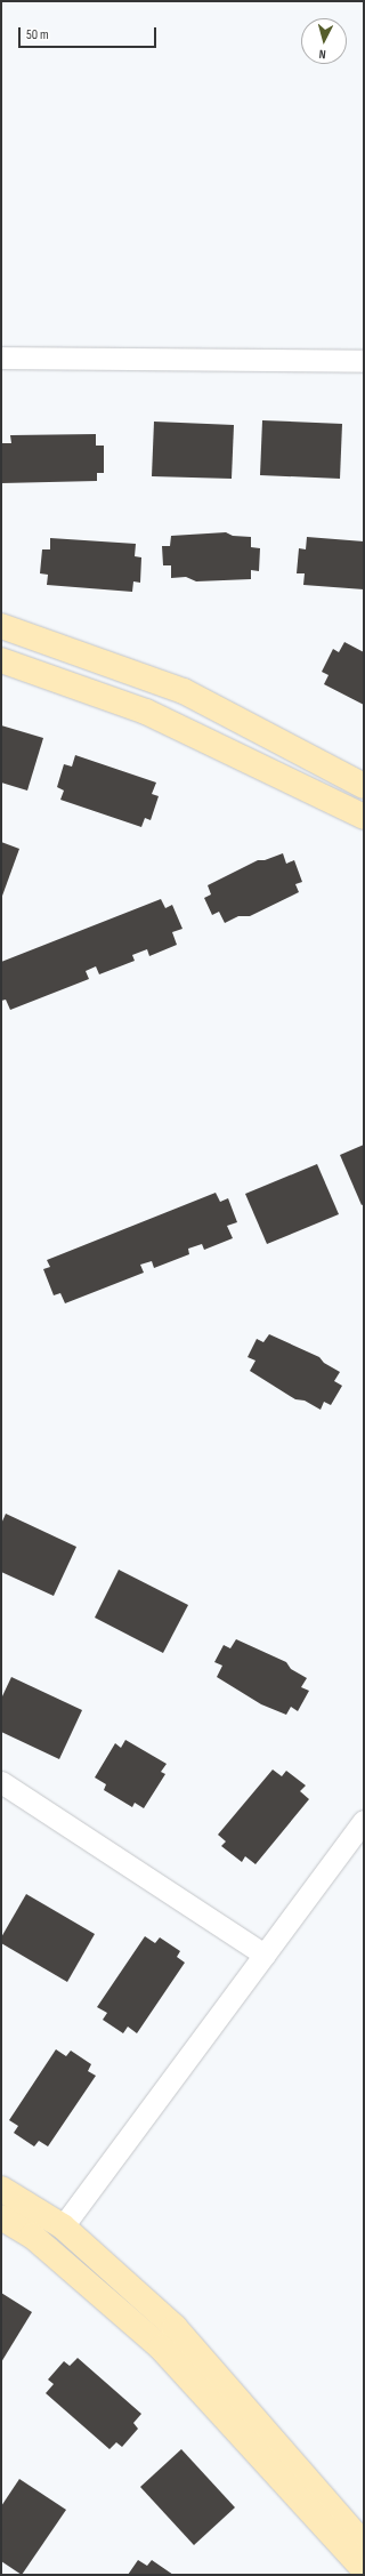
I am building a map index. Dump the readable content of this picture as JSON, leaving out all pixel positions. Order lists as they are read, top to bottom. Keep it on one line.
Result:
{"scale_bar":"50 m","north":"bottom"}
